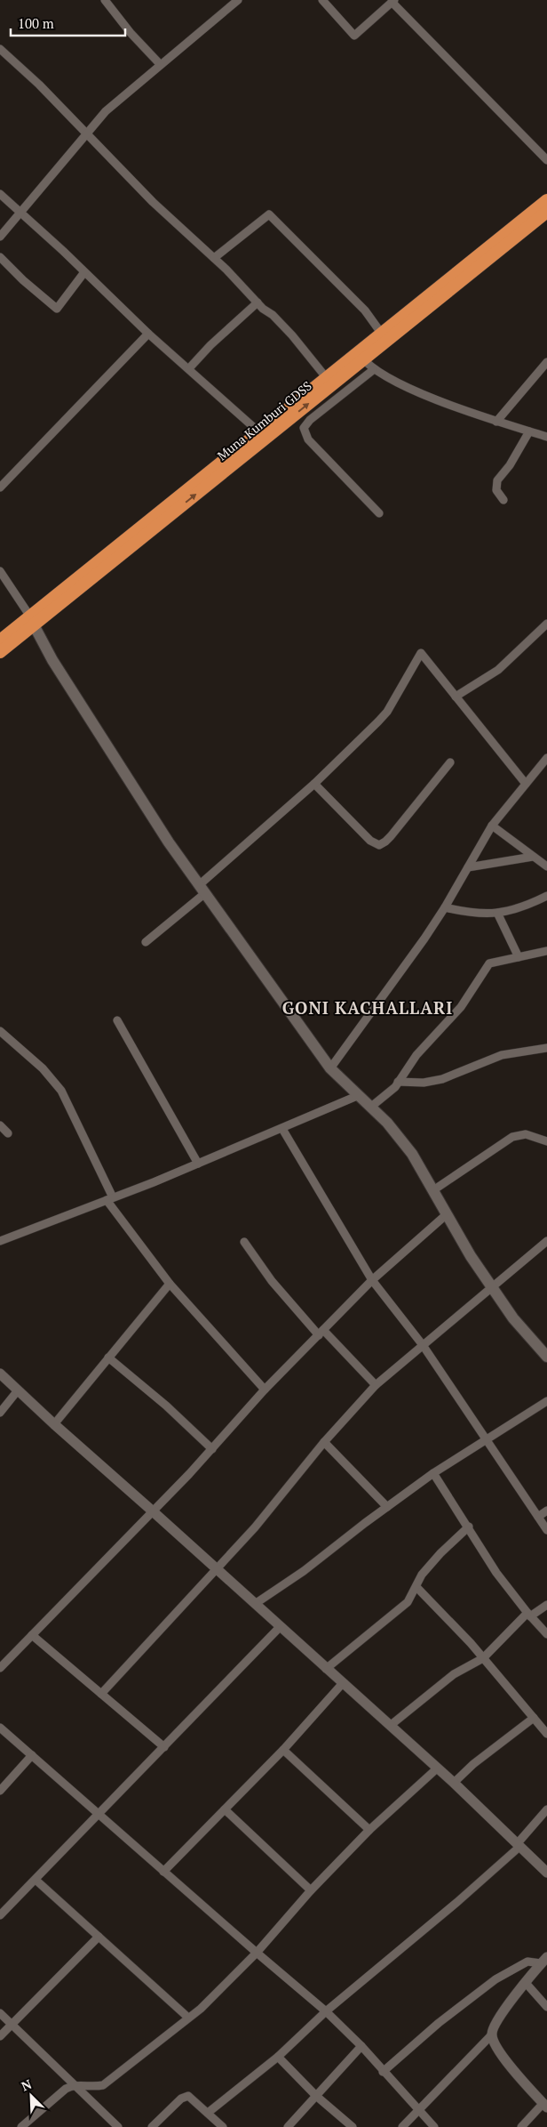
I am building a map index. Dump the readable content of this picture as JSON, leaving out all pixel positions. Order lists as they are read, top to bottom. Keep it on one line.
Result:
{"streets":{"highway":["Muna Kumburi GDSS"]},"districts":["GONI KACHALLARI"],"scale_bar":"100 m","north":"top left"}
